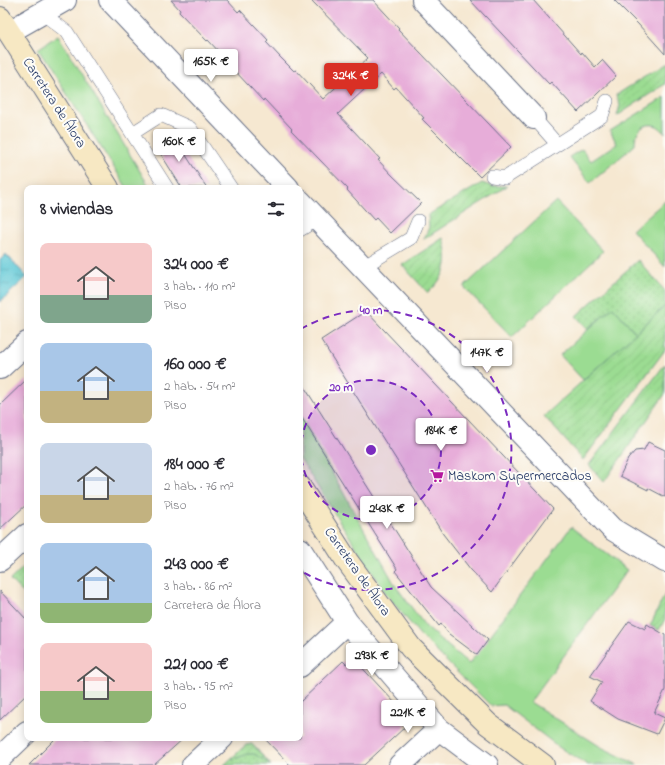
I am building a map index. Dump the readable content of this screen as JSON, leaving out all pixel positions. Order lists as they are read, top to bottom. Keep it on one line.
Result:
{"streets":{"main road":["Carretera de Álora"]},"places":{"supermarket":["Maskom Supermercados"]},"page":{"price":["165K €","324K €","160K €","147K €","184K €","243K €","293K €","221K €"],"heading":"8 viviendas","list":[{"name":"324 000 €","note":"3 hab. · 110 m² · Piso"},{"name":"160 000 €","note":"2 hab. · 54 m² · Piso"},{"name":"184 000 €","note":"2 hab. · 76 m² · Piso"},{"name":"243 000 €","note":"3 hab. · 86 m² · Carretera de Álora"},{"name":"221 000 €","note":"3 hab. · 95 m² · Piso"}]},"rings":["40 m","20 m"]}
